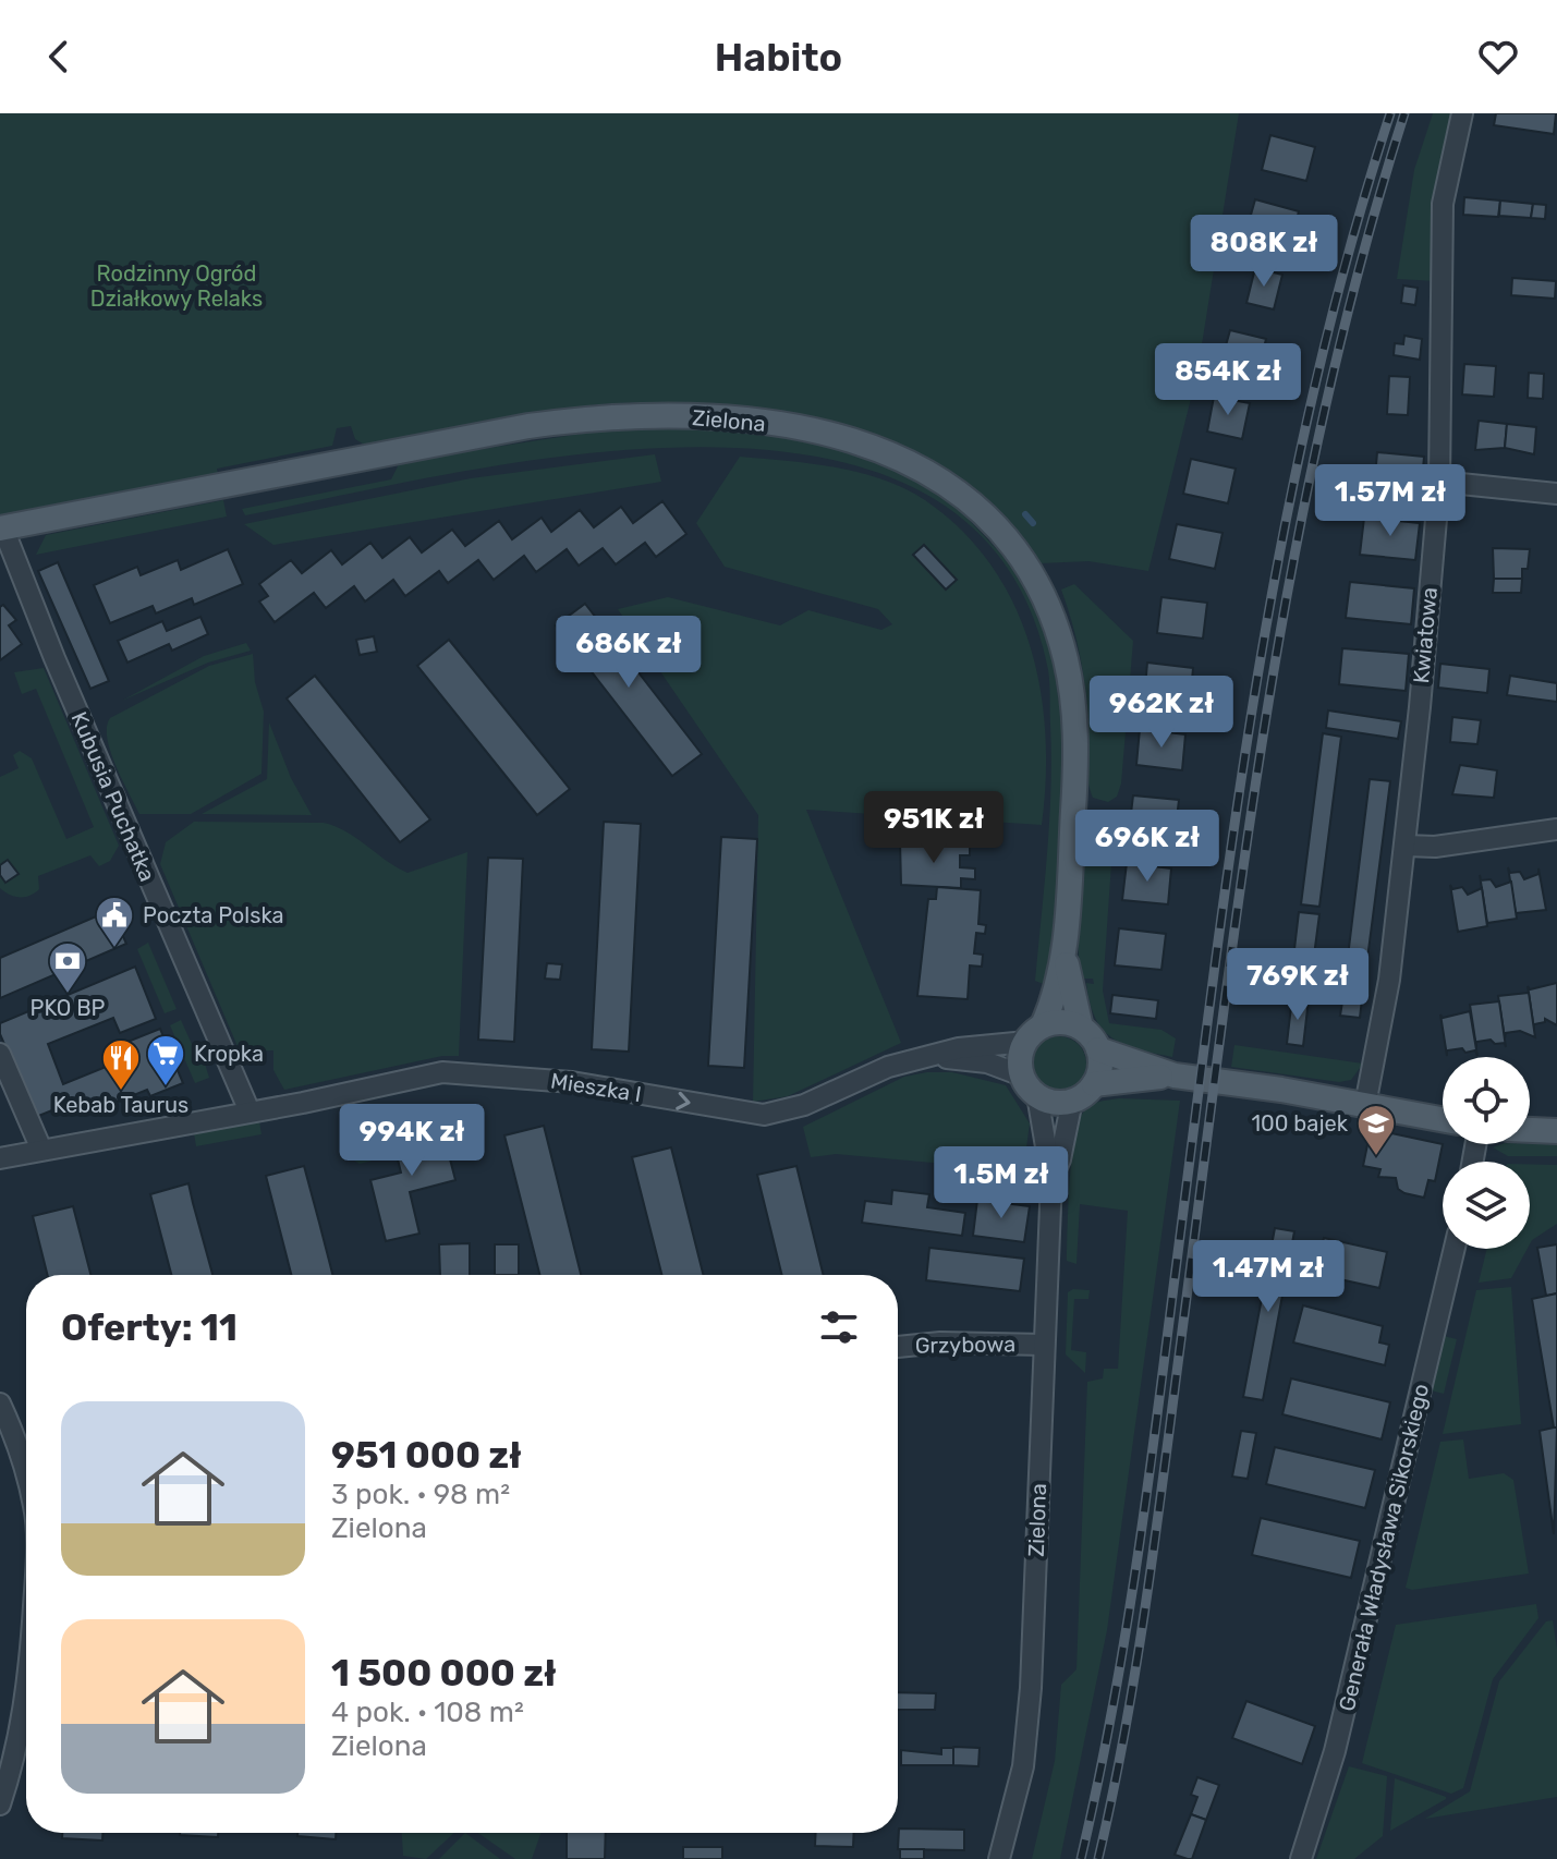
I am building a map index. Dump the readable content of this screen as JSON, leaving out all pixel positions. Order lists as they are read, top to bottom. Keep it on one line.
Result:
{"streets":{"main road":["Zielona"],"street":["Kwiatowa","Kubusia Puchatka","Mieszka I","Grzybowa","Generała Władysława Sikorskiego"]},"crossings":[["Zielona","Kubusia Puchatka"],["Zielona","Mieszka I"],["Zielona","Grzybowa"],["Kubusia Puchatka","Mieszka I"]],"one_way":["Mieszka I"],"parks":["Rodzinny Ogród Działkowy Relaks"],"places":{"public building":["Poczta Polska"],"bank":["PKO BP"],"supermarket":["Kropka"],"restaurant":["Kebab Taurus"],"school or university":["100 bajek"]},"page":{"header":"Habito","price":["808K zł","854K zł","1.57M zł","686K zł","962K zł","951K zł","696K zł","769K zł","994K zł","1.5M zł","1.47M zł"],"heading":"Oferty: 11","list":[{"name":"951 000 zł","note":"3 pok. · 98 m² · Zielona"},{"name":"1 500 000 zł","note":"4 pok. · 108 m² · Zielona"}]}}
